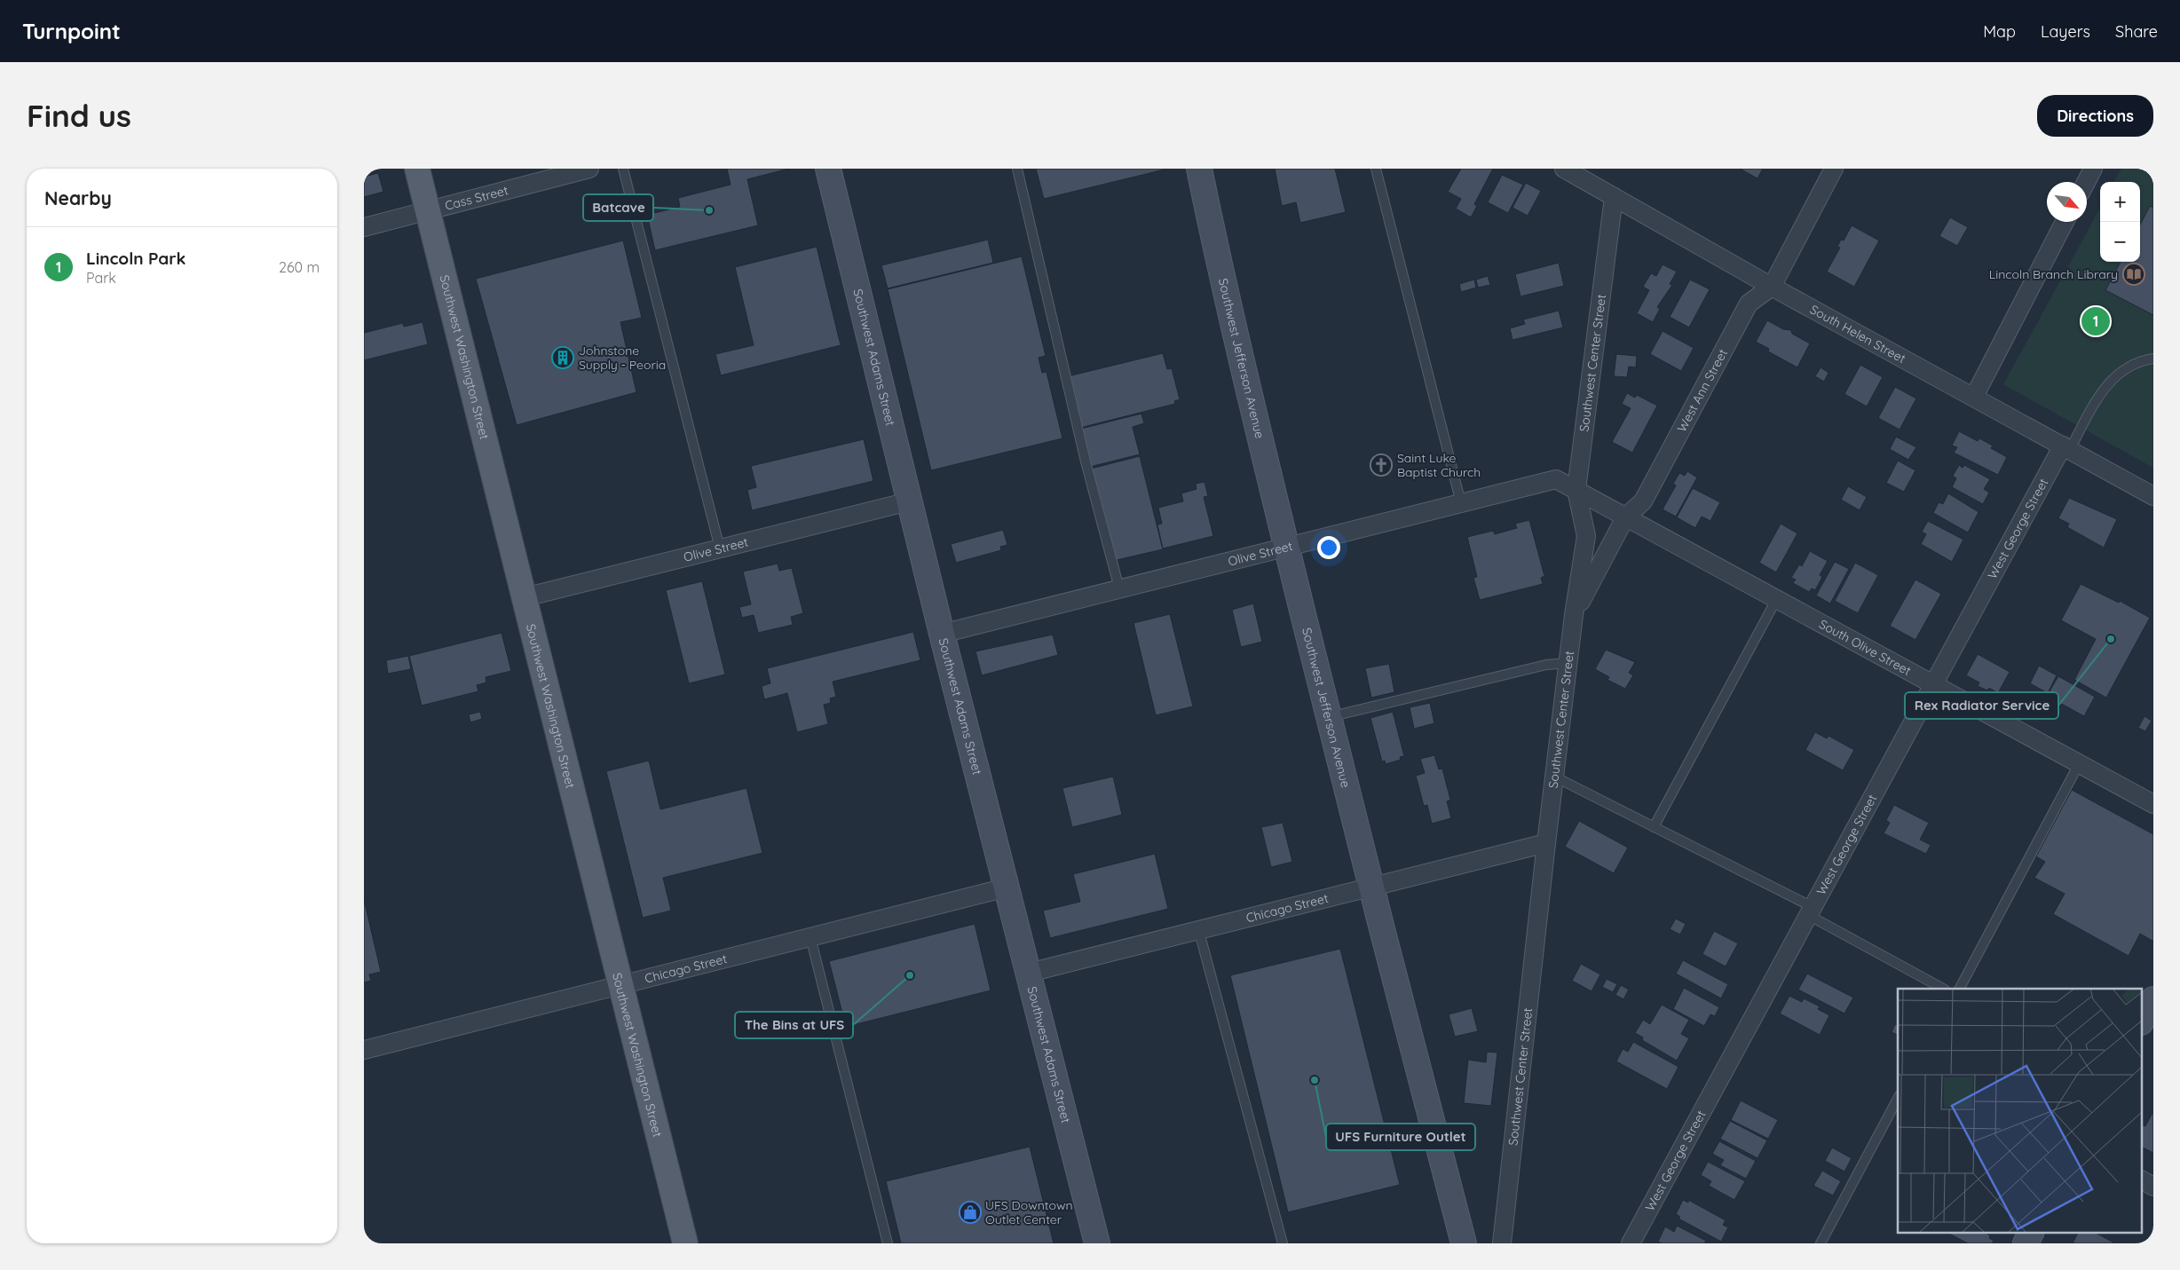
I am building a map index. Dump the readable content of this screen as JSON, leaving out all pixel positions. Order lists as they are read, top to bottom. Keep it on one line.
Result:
{"streets":{"main road":["Southwest Washington Street","Southwest Adams Street","Southwest Jefferson Avenue"],"street":["Cass Street","South Helen Street","Southwest Center Street","West Ann Street","West George Street","Olive Street","South Olive Street","Chicago Street"]},"crossings":[["Cass Street","Southwest Washington Street"],["South Helen Street","Southwest Center Street"],["South Helen Street","West Ann Street"],["South Helen Street","West George Street"],["Southwest Washington Street","Olive Street"],["Southwest Washington Street","Chicago Street"],["Southwest Adams Street","Olive Street"],["Southwest Adams Street","Chicago Street"],["Southwest Jefferson Avenue","Olive Street"],["Southwest Jefferson Avenue","Chicago Street"],["Southwest Center Street","West Ann Street"],["Southwest Center Street","Olive Street"],["Southwest Center Street","South Olive Street"],["Southwest Center Street","Chicago Street"],["West Ann Street","South Olive Street"],["West George Street","South Olive Street"],["Olive Street","South Olive Street"]],"places":{"other":["Batcave","Rex Radiator Service","The Bins at UFS","UFS Furniture Outlet"],"library":["Lincoln Branch Library"],"building":["Johnstone Supply - Peoria"],"church":["Saint Luke Baptist Church"],"shop":["UFS Downtown Outlet Center"]},"north":"bottom right","page":{"header":"Turnpoint","nav":["Map","Layers","Share"],"buttons":"Directions","title":"Find us","heading":"Nearby","map_buttons":["+","−"],"list":[{"mark":"1","name":"Lincoln Park","note":"Park","value":"260 m"}],"pins":"1"}}
